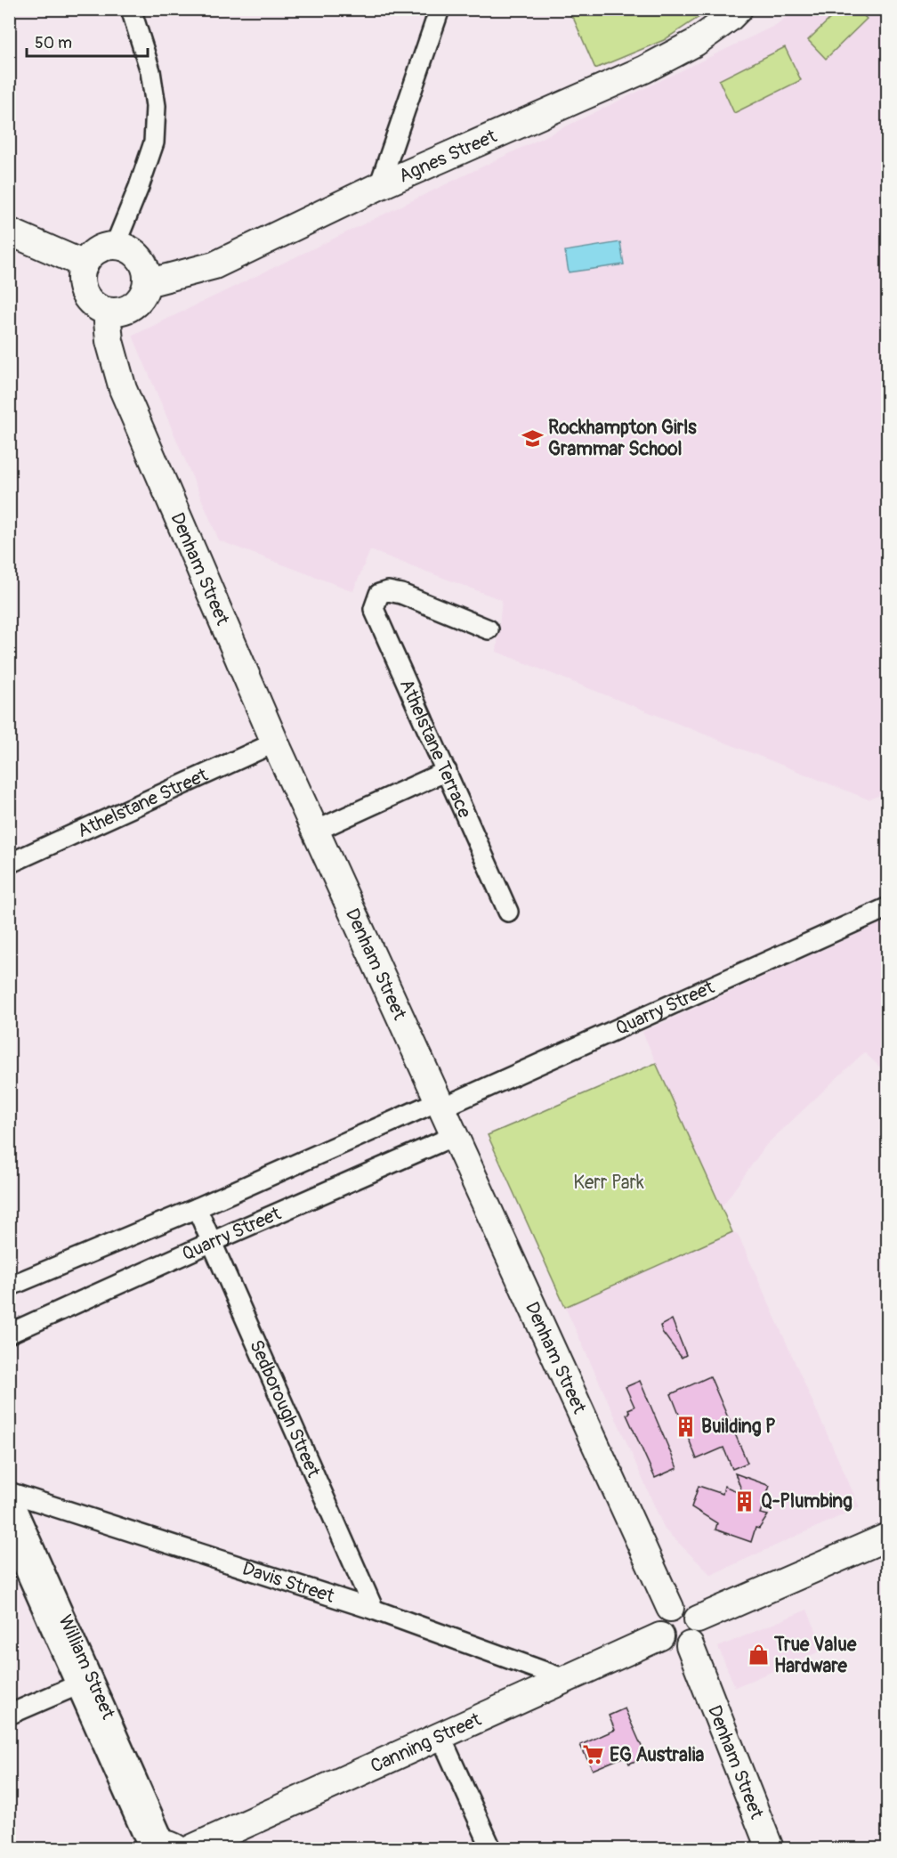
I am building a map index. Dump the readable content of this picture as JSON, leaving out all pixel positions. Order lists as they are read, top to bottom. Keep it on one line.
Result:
{"streets":{"street":["Agnes Street","Denham Street","Athelstane Terrace","Athelstane Street","Quarry Street","Sedborough Street","Davis Street","William Street","Canning Street"]},"crossings":[["Agnes Street","Denham Street"],["Denham Street","Athelstane Street"],["Denham Street","Quarry Street"],["Denham Street","Canning Street"],["Quarry Street","Sedborough Street"],["Sedborough Street","Davis Street"],["Davis Street","William Street"],["Davis Street","Canning Street"]],"parks":["Kerr Park"],"places":{"school or university":["Rockhampton Girls Grammar School"],"building":["Building P","Q-Plumbing"],"shop":["True Value Hardware"],"supermarket":["EG Australia"]},"scale_bar":"50 m"}
